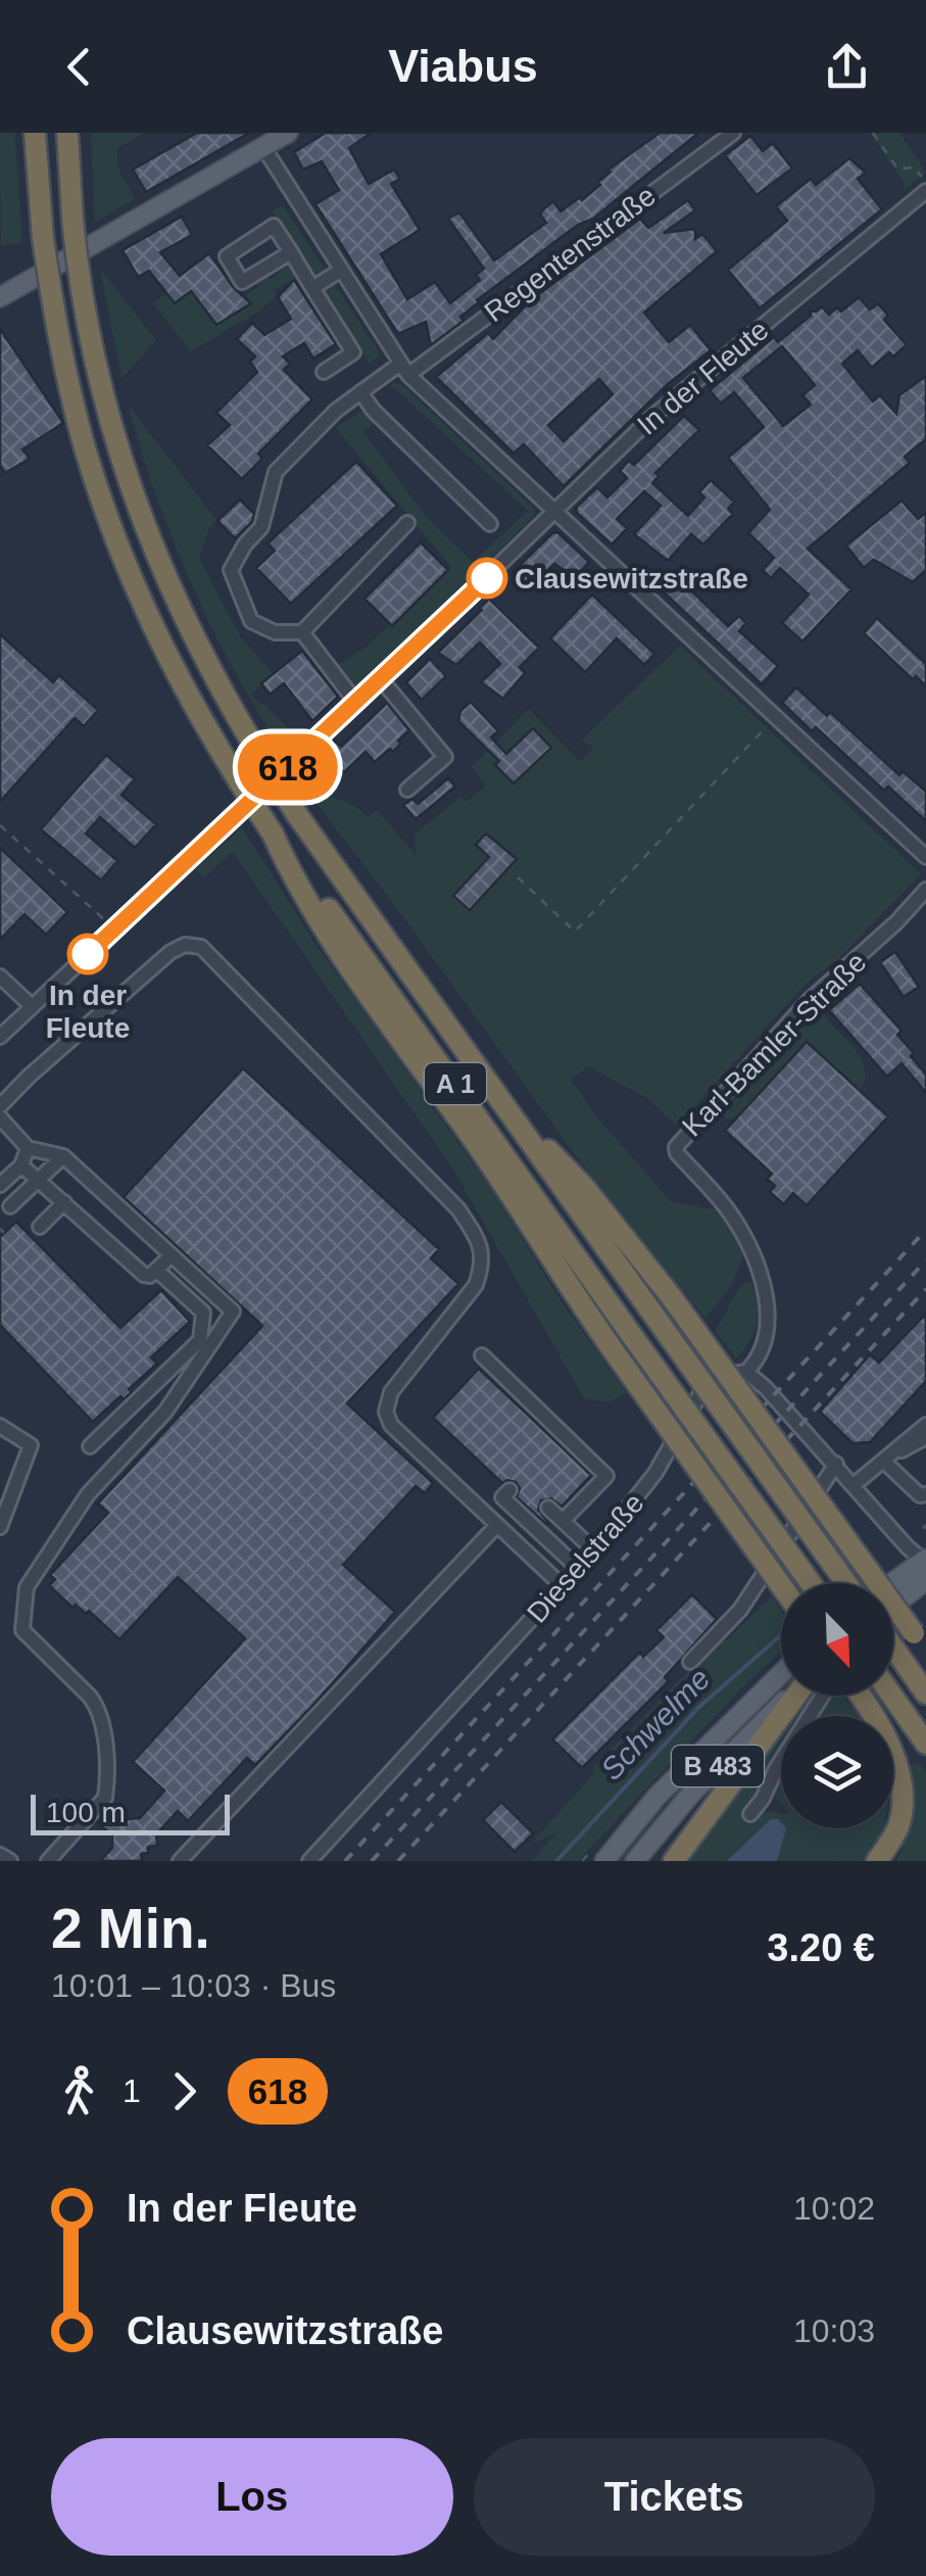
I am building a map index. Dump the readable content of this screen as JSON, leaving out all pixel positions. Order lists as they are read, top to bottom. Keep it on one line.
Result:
{"streets":{"highway":["A 1"],"main road":["B 483"],"street":["Regentenstraße","In der Fleute","Karl-Bamler-Straße","Dieselstraße"]},"crossings":[["Karl-Bamler-Straße","Dieselstraße"]],"water":["Schwelme"],"places":["Clausewitzstraße","In der Fleute"],"lines":["bus line 618"],"scale_bar":"100 m","north":"bottom right","page":{"header":"Viabus","on_map":"618","scale":"100 m","heading":["2 Min.","10:01 – 10:03 · Bus","3.20 €"],"legs":["1","618"],"list":[{"name":"In der Fleute","value":"10:02"},{"name":"Clausewitzstraße","value":"10:03"}],"buttons":["Los","Tickets"]}}
